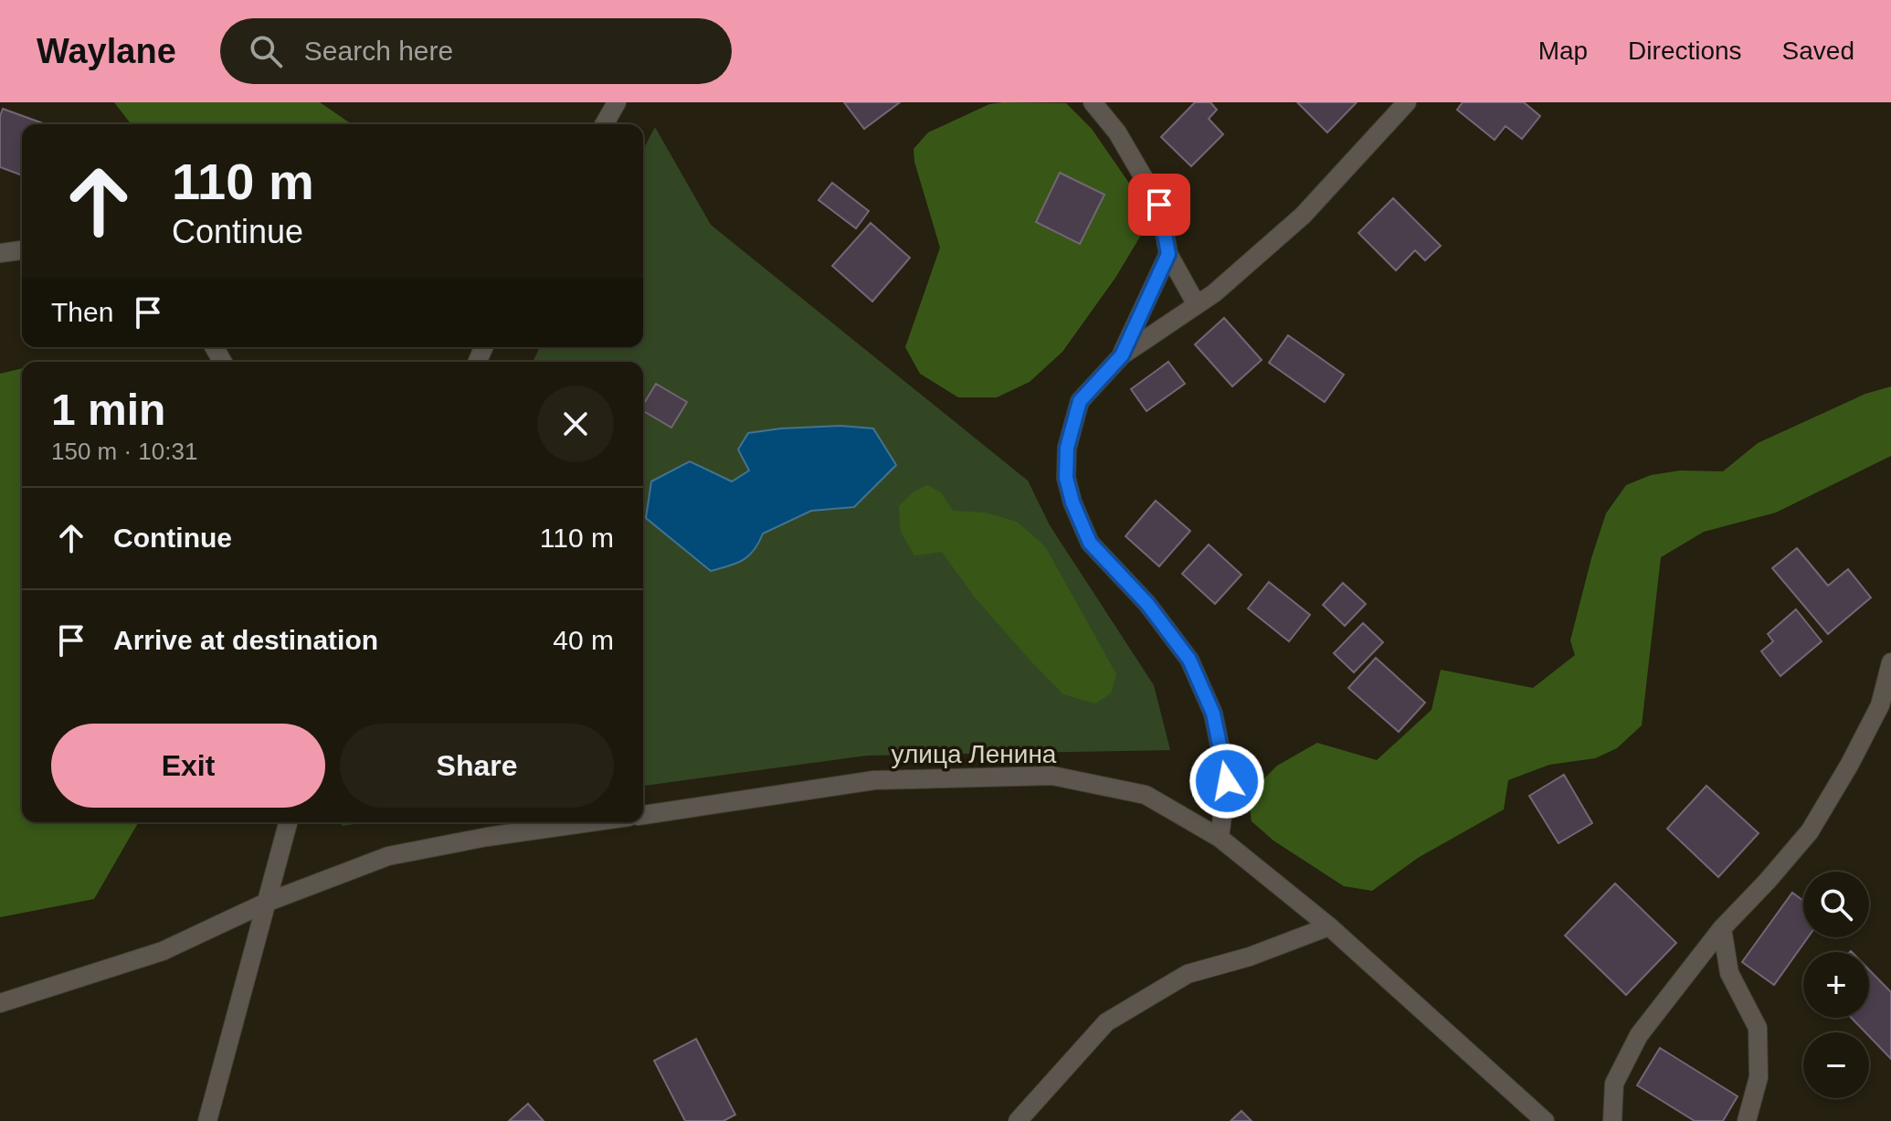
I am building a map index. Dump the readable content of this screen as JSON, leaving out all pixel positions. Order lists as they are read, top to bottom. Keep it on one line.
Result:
{"streets":{"street":["улица Ленина"]},"page":{"header":"Waylane","search":"Search here","nav":["Map","Directions","Saved"],"turn":["110 m","Continue"],"then":"Then","heading":["1 min","150 m · 10:31"],"list":[{"name":"Continue","value":"110 m"},{"name":"Arrive at destination","value":"40 m"}],"buttons":["Exit","Share"],"map_buttons":["+","−"]}}
